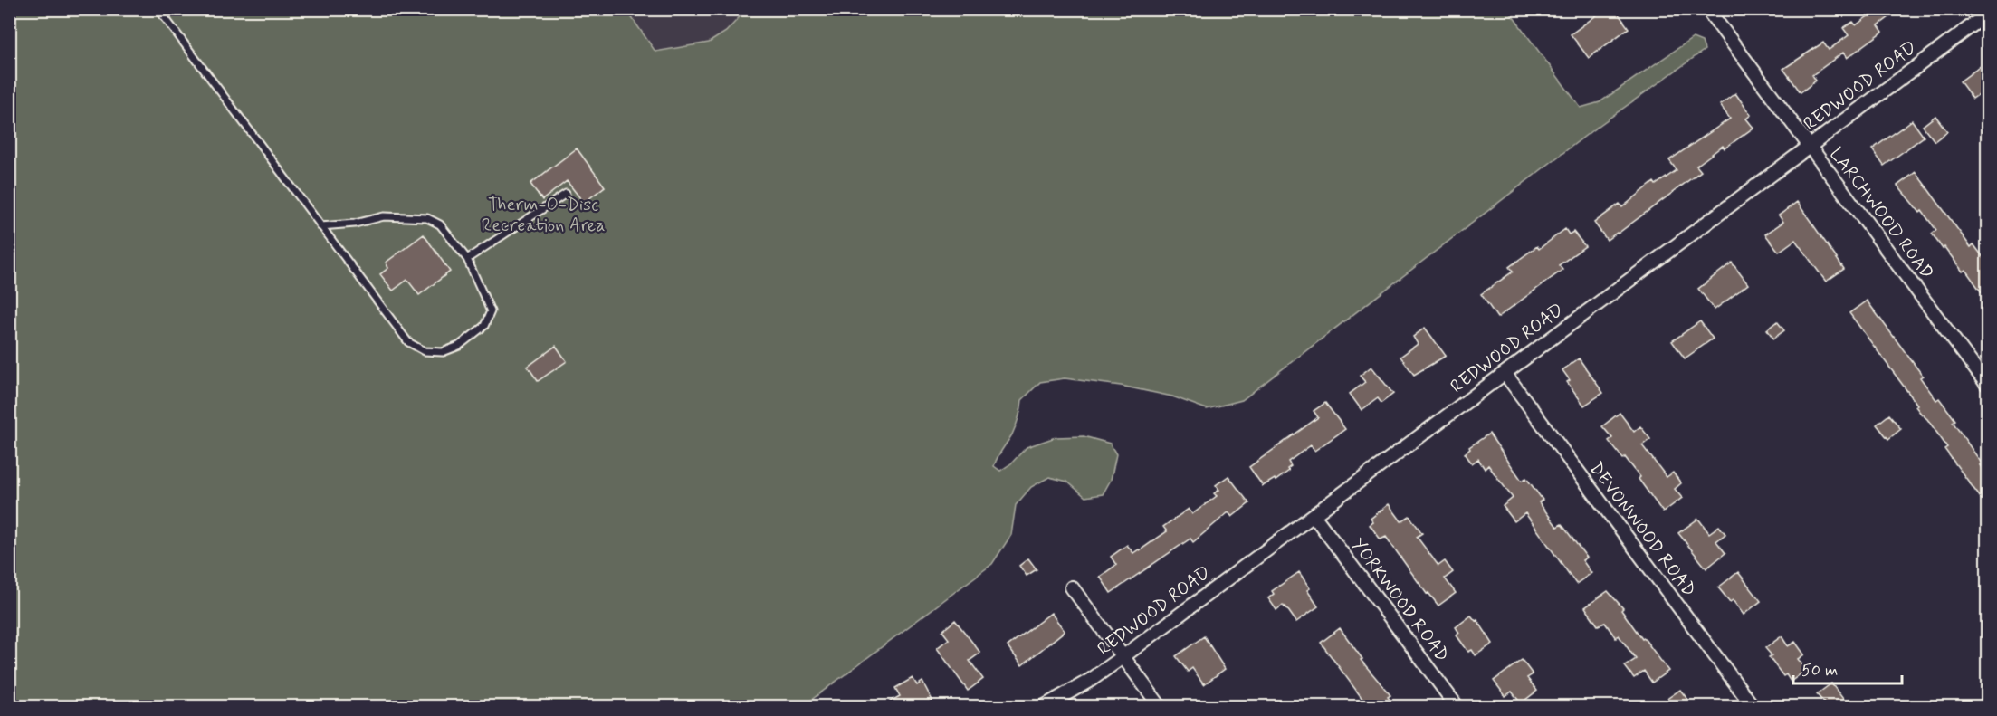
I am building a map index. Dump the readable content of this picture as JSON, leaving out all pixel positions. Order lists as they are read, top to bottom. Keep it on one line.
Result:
{"streets":{"street":["REDWOOD ROAD","LARCHWOOD ROAD","DEVONWOOD ROAD","YORKWOOD ROAD"]},"crossings":[["REDWOOD ROAD","LARCHWOOD ROAD"],["REDWOOD ROAD","DEVONWOOD ROAD"],["REDWOOD ROAD","YORKWOOD ROAD"]],"parks":["Therm-O-Disc Recreation Area"],"scale_bar":"50 m"}
